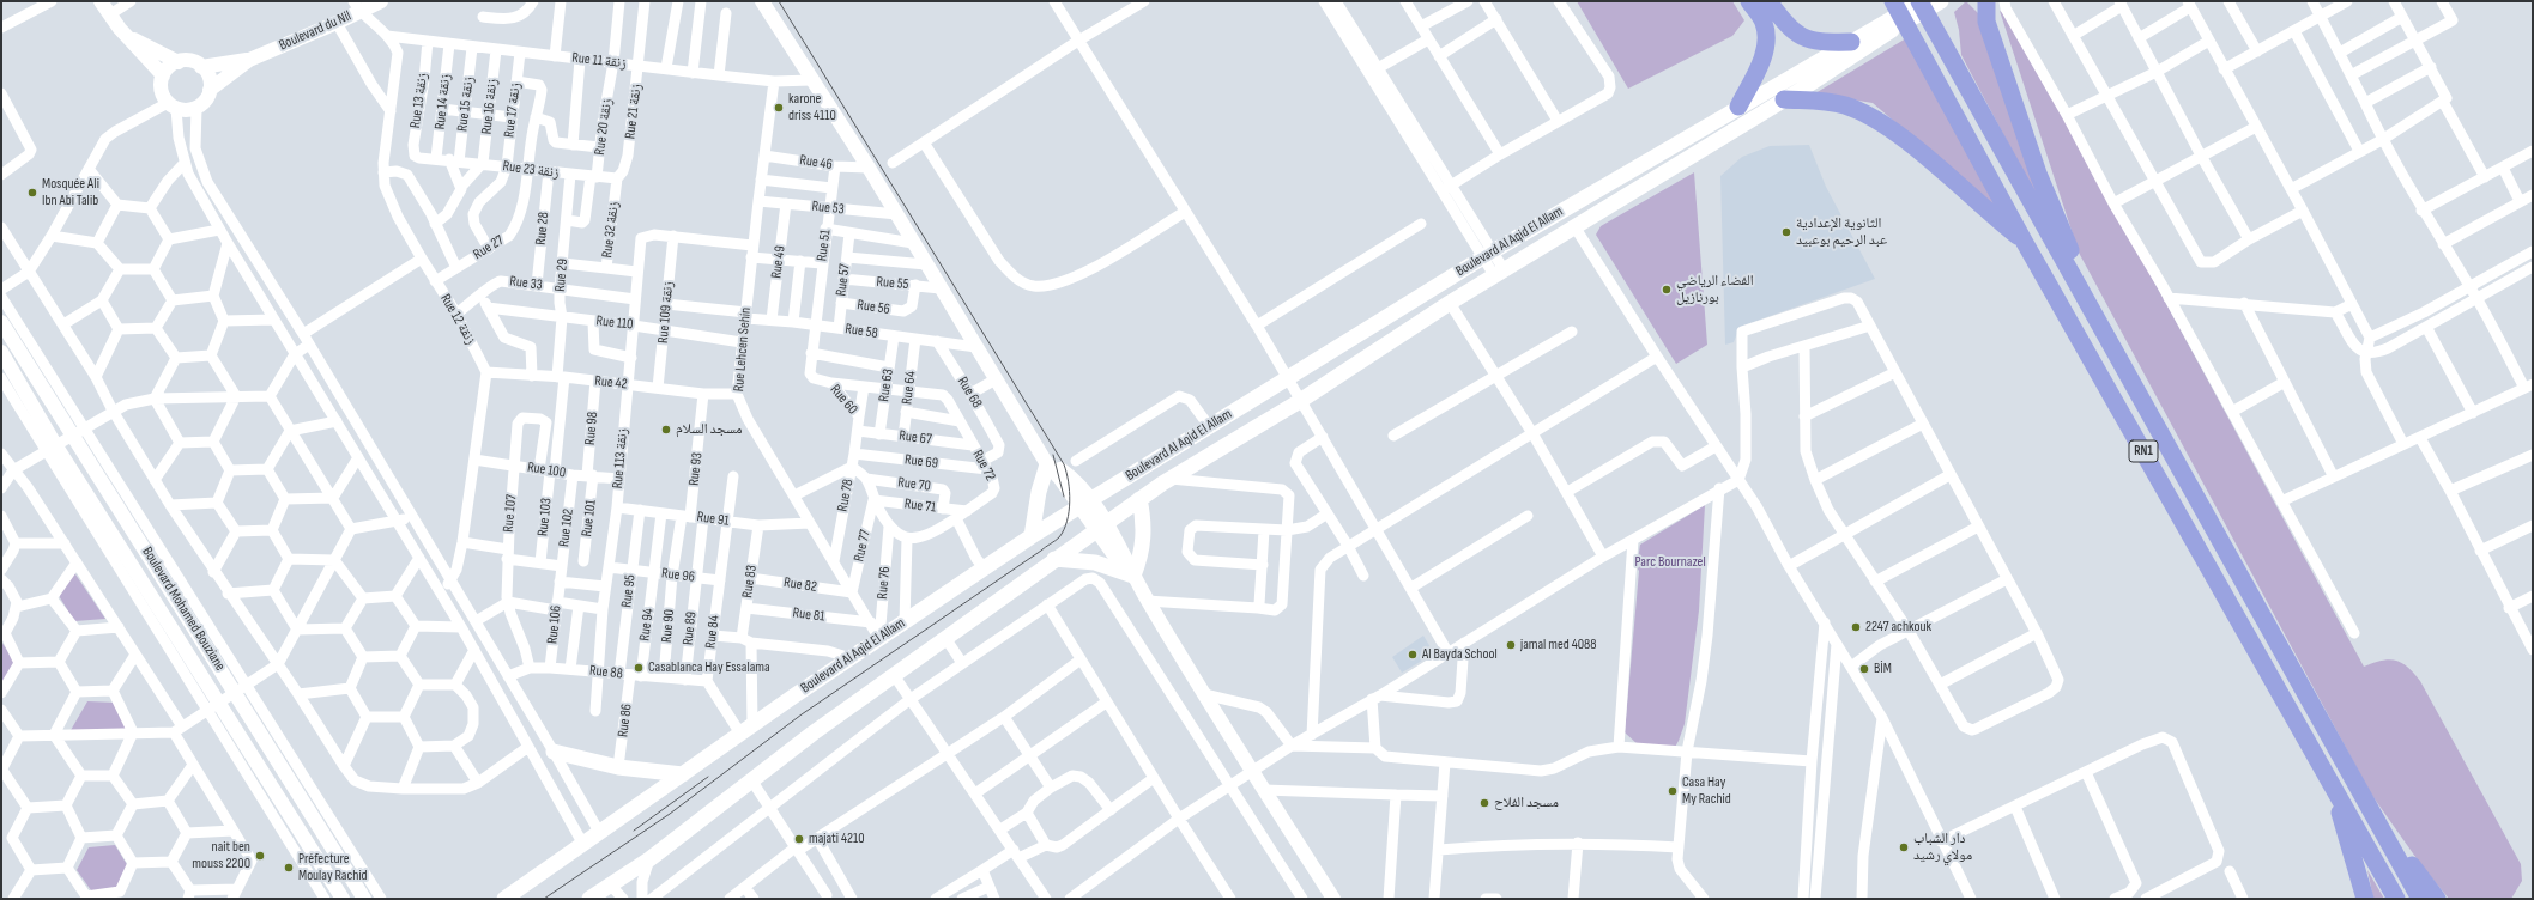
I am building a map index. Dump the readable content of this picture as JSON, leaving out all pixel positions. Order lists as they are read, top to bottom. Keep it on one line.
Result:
{"streets":{"highway":["RN1"],"main road":["Boulevard Al Aqid El Allam"],"street":["Boulevard du Nil","Rue 11 زنقة","Rue 13 زنقة","Rue 14 زنقة","Rue 15 زنقة","Rue 16 زنقة","Rue 17 زنقة","Rue 21 زنقة","Rue 20 زنقة","Rue 46","Rue 23 زنقة","Rue 53","Rue 28","Rue 32 زنقة","Rue 51","Rue 27","Rue 49","Rue 29","Rue 57","Rue 33","Rue 55","Rue 56","Rue 109 زنقة","Rue 12 زنقة","Rue 110","Rue 58","Rue Lehcen Sehin","Rue 42","Rue 63","Rue 64","Rue 68","Rue 60","Rue 98","Rue 67","Rue 113 زنقة","Rue 69","Rue 72","Rue 93","Rue 100","Rue 70","Rue 78","Rue 71","Rue 107","Rue 103","Rue 101","Rue 91","Rue 102","Rue 77","Rue 96","Rue 83","Rue 76","Rue 82","Rue 95","Boulevard Mohamed Bouziane","Rue 81","Rue 106","Rue 94","Rue 90","Rue 89","Rue 84","Rue 88","Rue 86"]},"crossings":[["Rue 11 زنقة","Rue 13 زنقة"],["Rue 11 زنقة","Rue 14 زنقة"],["Rue 11 زنقة","Rue 15 زنقة"],["Rue 11 زنقة","Rue 16 زنقة"],["Rue 11 زنقة","Rue 17 زنقة"],["Rue 11 زنقة","Rue 21 زنقة"],["Rue 11 زنقة","Rue 20 زنقة"],["Rue 11 زنقة","Rue 12 زنقة"],["Rue 11 زنقة","Rue Lehcen Sehin"],["Rue 13 زنقة","Rue 23 زنقة"],["Rue 14 زنقة","Rue 23 زنقة"],["Rue 15 زنقة","Rue 23 زنقة"],["Rue 16 زنقة","Rue 23 زنقة"],["Rue 17 زنقة","Rue 23 زنقة"],["Rue 17 زنقة","Rue 27"],["Rue 21 زنقة","Rue 23 زنقة"],["Rue 21 زنقة","Rue 32 زنقة"],["Rue 20 زنقة","Rue 23 زنقة"],["Rue 20 زنقة","Rue 29"],["Rue 46","Rue 51"],["Rue 46","Rue Lehcen Sehin"],["Rue 23 زنقة","Rue 28"],["Rue 23 زنقة","Rue 32 زنقة"],["Rue 23 زنقة","Rue 27"],["Rue 23 زنقة","Rue 29"],["Rue 53","Rue 51"],["Rue 53","Rue 49"],["Rue 53","Rue 57"],["Rue 53","Rue Lehcen Sehin"],["Rue 28","Rue 33"],["Rue 32 زنقة","Rue 29"],["Boulevard Al Aqid El Allam","Rue Lehcen Sehin"],["Boulevard Al Aqid El Allam","Rue 83"],["Boulevard Al Aqid El Allam","Rue 76"],["Rue 51","Rue 58"],["Rue 51","Rue 60"],["Rue 27","Rue 12 زنقة"],["Rue 49","Rue 58"],["Rue 29","Rue 33"],["Rue 29","Rue 110"],["Rue 29","Rue 42"],["Rue 29","Rue 100"],["Rue 29","Rue 103"],["Rue 57","Rue 55"],["Rue 57","Rue 56"],["Rue 57","Rue 58"],["Rue 33","Rue 12 زنقة"],["Rue 33","Rue 113 زنقة"],["Rue 55","Rue 56"],["Rue 109 زنقة","Rue 110"],["Rue 109 زنقة","Rue 58"],["Rue 109 زنقة","Rue 42"],["Rue 109 زنقة","Rue 113 زنقة"],["Rue 12 زنقة","Rue 42"],["Rue 110","Rue Lehcen Sehin"],["Rue 110","Rue 113 زنقة"],["Rue 58","Rue Lehcen Sehin"],["Rue 58","Rue 63"],["Rue 58","Rue 64"],["Rue 58","Rue 68"],["Rue 58","Rue 60"],["Rue Lehcen Sehin","Rue 42"],["Rue Lehcen Sehin","Rue 78"],["Rue Lehcen Sehin","Rue 91"],["Rue Lehcen Sehin","Rue 77"],["Rue Lehcen Sehin","Rue 76"],["Rue Lehcen Sehin","Rue 82"],["Rue Lehcen Sehin","Rue 81"],["Rue 42","Rue 98"],["Rue 42","Rue 113 زنقة"],["Rue 42","Rue 93"],["Rue 63","Rue 67"],["Rue 64","Rue 67"],["Rue 64","Rue 72"],["Rue 68","Rue 69"],["Rue 68","Rue 72"],["Rue 60","Rue 67"],["Rue 60","Rue 78"],["Rue 98","Rue 100"],["Rue 98","Rue 101"],["Rue 67","Rue 72"],["Rue 67","Rue 78"],["Rue 113 زنقة","Rue 100"],["Rue 113 زنقة","Rue 91"],["Rue 113 زنقة","Rue 96"],["Rue 113 زنقة","Rue 88"],["Rue 69","Rue 72"],["Rue 69","Rue 78"],["Rue 72","Rue 71"],["Rue 93","Rue 91"],["Rue 93","Rue 96"],["Rue 93","Rue 90"],["Rue 100","Rue 107"],["Rue 100","Rue 103"],["Rue 100","Rue 101"],["Rue 100","Rue 102"],["Rue 70","Rue 71"],["Rue 71","Rue 77"],["Rue 107","Rue 88"],["Rue 91","Rue 83"],["Rue 91","Rue 95"],["Rue 91","Rue 94"],["Rue 91","Rue 89"],["Rue 91","Rue 84"],["Rue 102","Rue 106"],["Rue 77","Rue 82"],["Rue 96","Rue 95"],["Rue 96","Rue 94"],["Rue 96","Rue 90"],["Rue 96","Rue 89"],["Rue 96","Rue 84"],["Rue 83","Rue 82"],["Rue 83","Rue 81"],["Rue 95","Rue 94"],["Rue 95","Rue 88"],["Rue 95","Rue 86"],["Rue 106","Rue 88"],["Rue 94","Rue 88"],["Rue 94","Rue 86"],["Rue 90","Rue 88"],["Rue 89","Rue 88"],["Rue 84","Rue 88"],["Rue 88","Rue 86"]],"parks":["Parc Bournazel"],"places":["karone driss 4110","Mosquée Ali Ibn Abi Talib","الثانوية الإعدادية عبد الرحيم بوعبيد","الفضاء الرياضي بورنازيل","مسجد السلام","2247 achkouk","jamal med 4088","Al Bayda School","Casablanca Hay Essalama","BİM","Casa Hay My Rachid","مسجد الفلاح","majati 4210","دار الشباب مولاي رشيد","nait ben mouss 2200","Préfecture Moulay Rachid"]}
